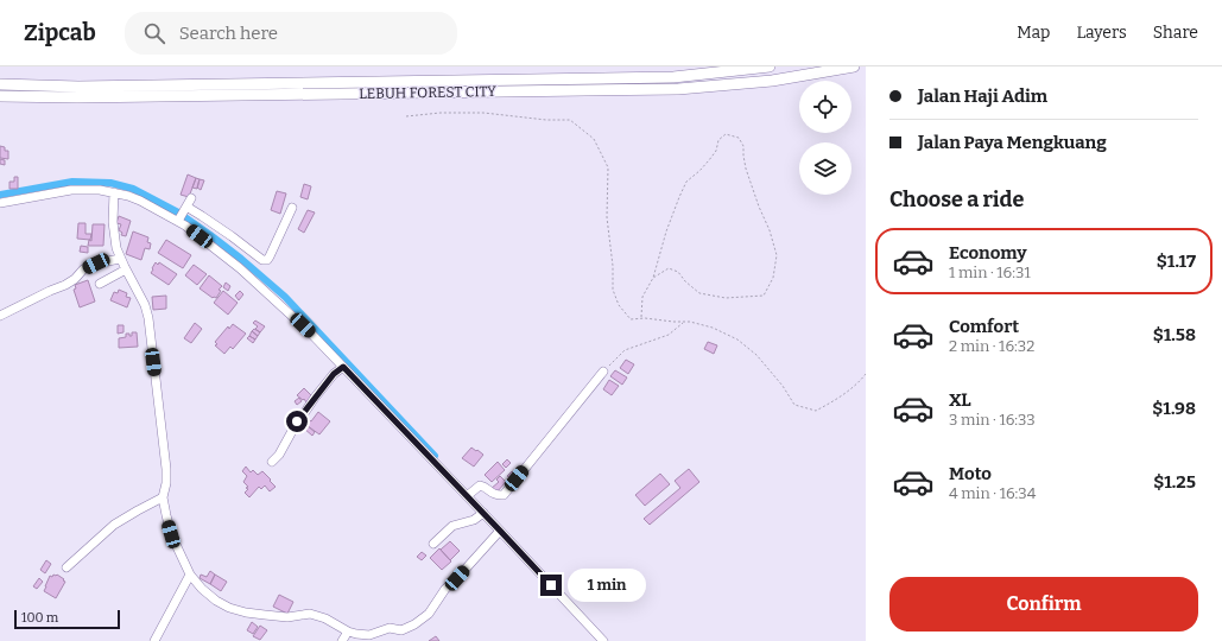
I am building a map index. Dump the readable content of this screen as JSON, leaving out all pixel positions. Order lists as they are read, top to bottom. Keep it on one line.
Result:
{"streets":{"main road":["LEBUH FOREST CITY"]},"scale_bar":"100 m","page":{"header":"Zipcab","search":"Search here","nav":["Map","Layers","Share"],"banner":["Jalan Haji Adim","Jalan Paya Mengkuang"],"heading":"Choose a ride","list":[{"name":"Economy","note":"1 min · 16:31","value":"$1.17"},{"name":"Comfort","note":"2 min · 16:32","value":"$1.58"},{"name":"XL","note":"3 min · 16:33","value":"$1.98"},{"name":"Moto","note":"4 min · 16:34","value":"$1.25"}],"buttons":"Confirm","bubble":"1 min","scale":"100 m"}}
